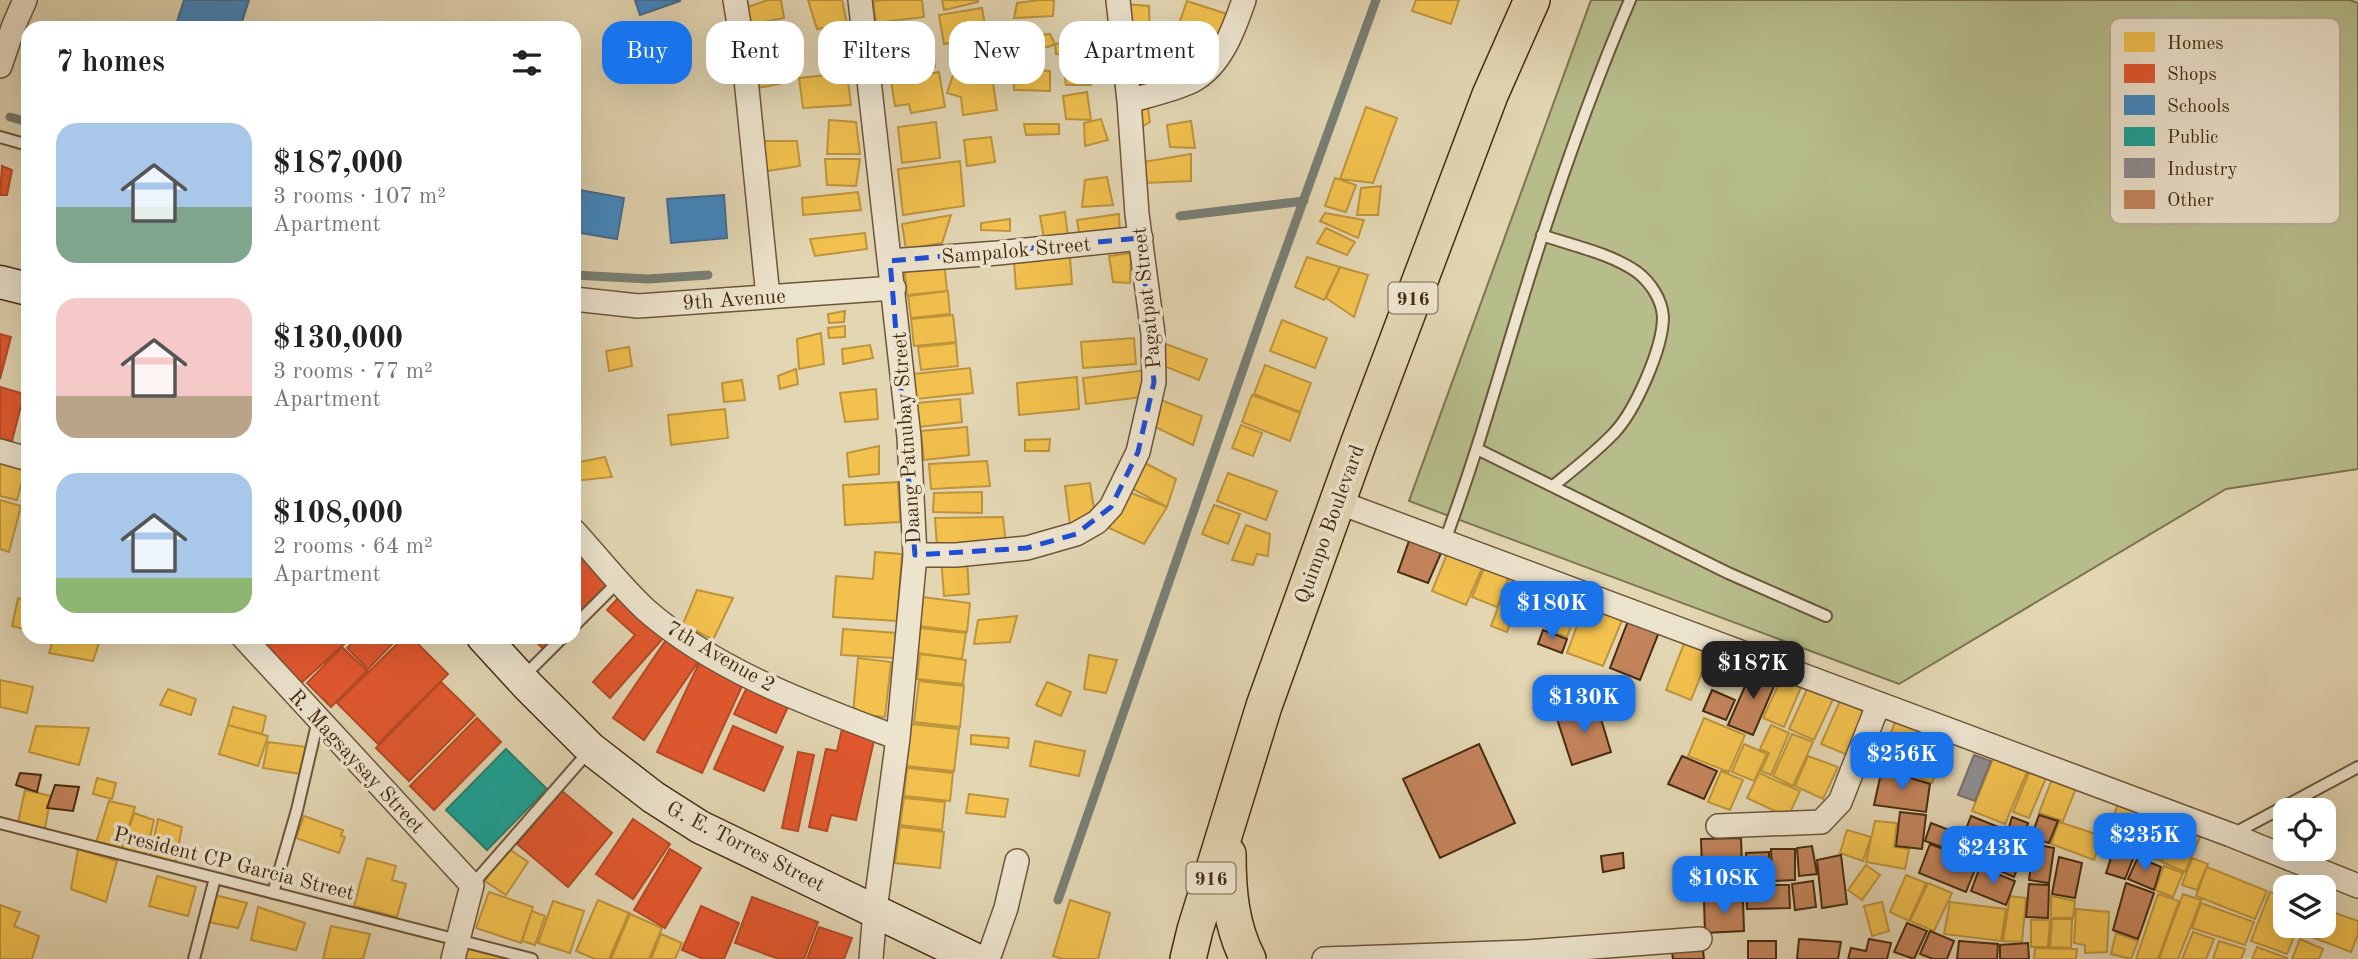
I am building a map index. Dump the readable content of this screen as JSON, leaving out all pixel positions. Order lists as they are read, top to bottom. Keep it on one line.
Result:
{"streets":{"main road":["916","Quimpo Boulevard","G. E. Torres Street"],"street":["Sampalok Street","Pagatpat Street","9th Avenue","Daang Patnubay Street","7th Avenue 2","R. Magsaysay Street"],"lane":["President CP Garcia Street"]},"crossings":[["Sampalok Street","Pagatpat Street"],["Sampalok Street","Daang Patnubay Street"],["Pagatpat Street","Daang Patnubay Street"],["9th Avenue","Daang Patnubay Street"],["Daang Patnubay Street","7th Avenue 2"],["Daang Patnubay Street","G. E. Torres Street"]],"legend":["Homes","Shops","Schools","Public","Industry","Other"],"page":{"chip":["Buy","Rent","Filters","New","Apartment"],"heading":"7 homes","list":[{"name":"$187,000","note":"3 rooms · 107 m² · Apartment"},{"name":"$130,000","note":"3 rooms · 77 m² · Apartment"},{"name":"$108,000","note":"2 rooms · 64 m² · Apartment"}],"price":["$180K","$187K","$130K","$256K","$235K","$243K","$108K"]}}
